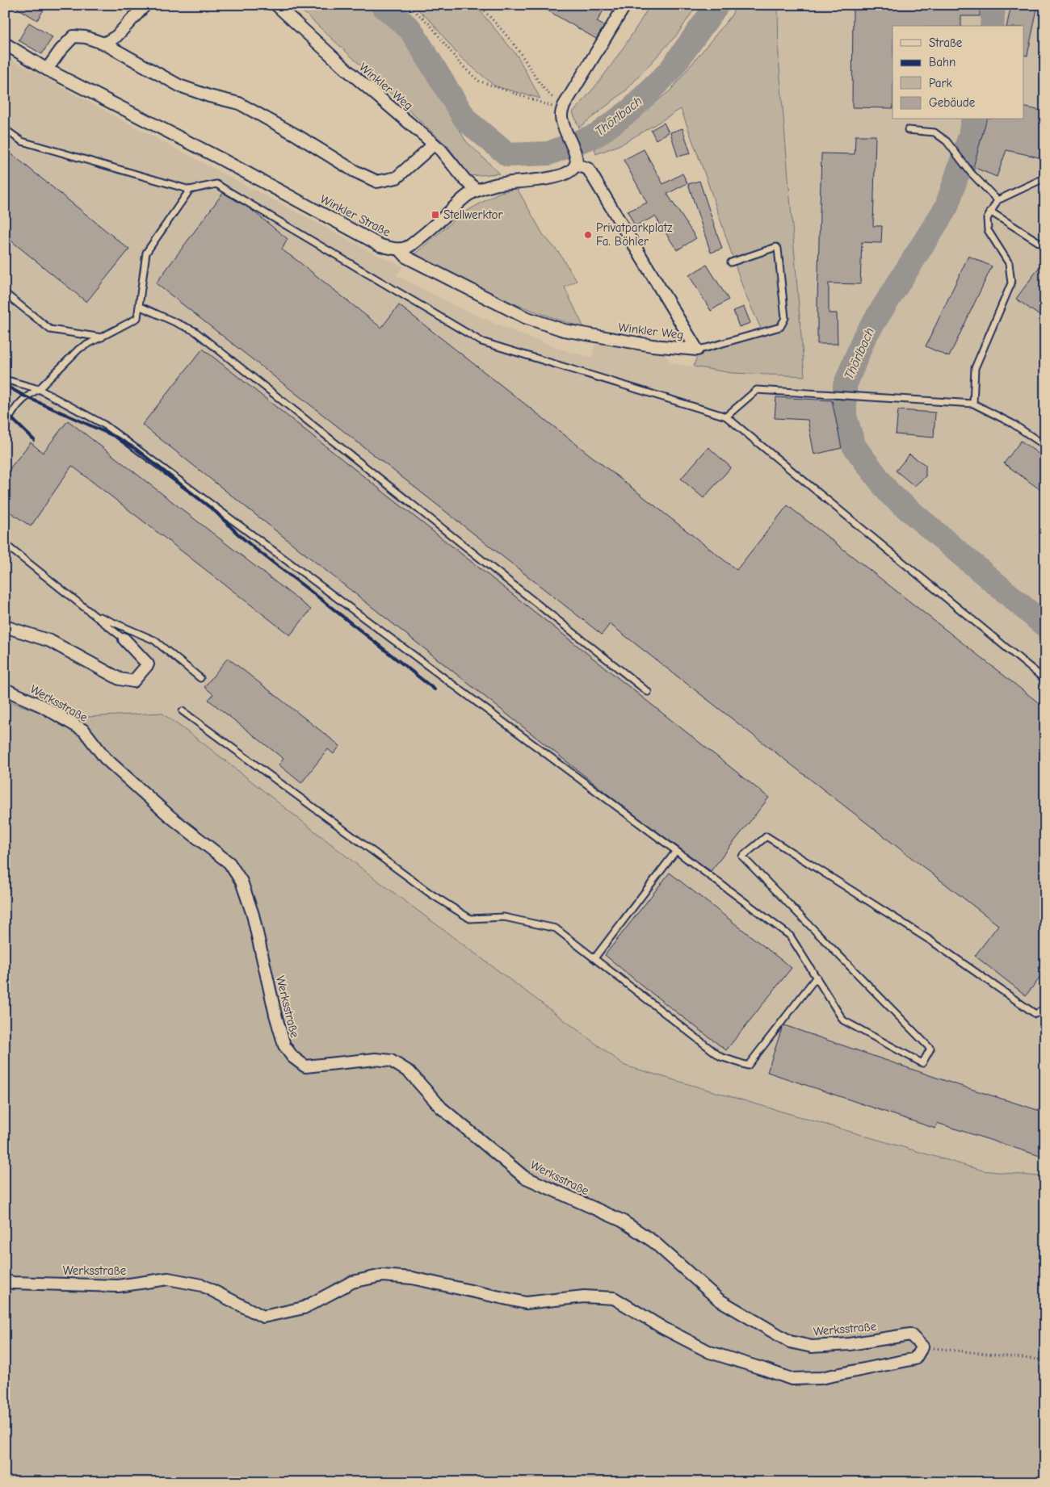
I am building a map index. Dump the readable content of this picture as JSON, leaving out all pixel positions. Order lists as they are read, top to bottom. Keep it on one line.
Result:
{"streets":{"street":["Winkler Weg","Winkler Straße","Werksstraße"]},"crossings":[["Winkler Weg","Winkler Straße"]],"water":["Thörlbach"],"places":{"transit":["Stellwerktor"],"other":["Privatparkplatz Fa. Böhler"]},"legend":["Straße","Bahn","Park","Gebäude"]}
